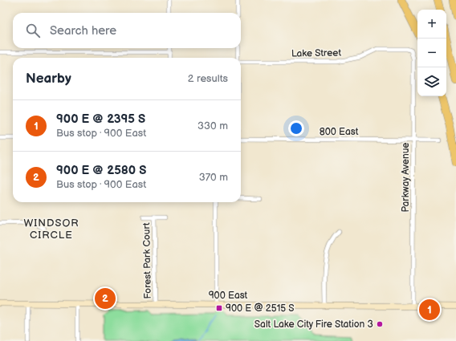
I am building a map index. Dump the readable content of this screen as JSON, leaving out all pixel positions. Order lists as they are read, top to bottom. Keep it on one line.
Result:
{"streets":{"street":["Lake Street","800 East","Parkway Avenue","Forest Park Court","900 East"]},"crossings":[["Lake Street","Parkway Avenue"],["800 East","Parkway Avenue"],["Parkway Avenue","900 East"],["Forest Park Court","900 East"]],"districts":["WINDSOR CIRCLE"],"places":{"transit":["900 E @ 2515 S"],"other":["Salt Lake City Fire Station 3"]},"page":{"map_buttons":["+","−"],"search":"Search here","heading":["Nearby","2 results"],"list":[{"mark":"1","name":"900 E @ 2395 S","note":"Bus stop · 900 East","value":"330 m"},{"mark":"2","name":"900 E @ 2580 S","note":"Bus stop · 900 East","value":"370 m"}],"pins":["2","1"]}}
